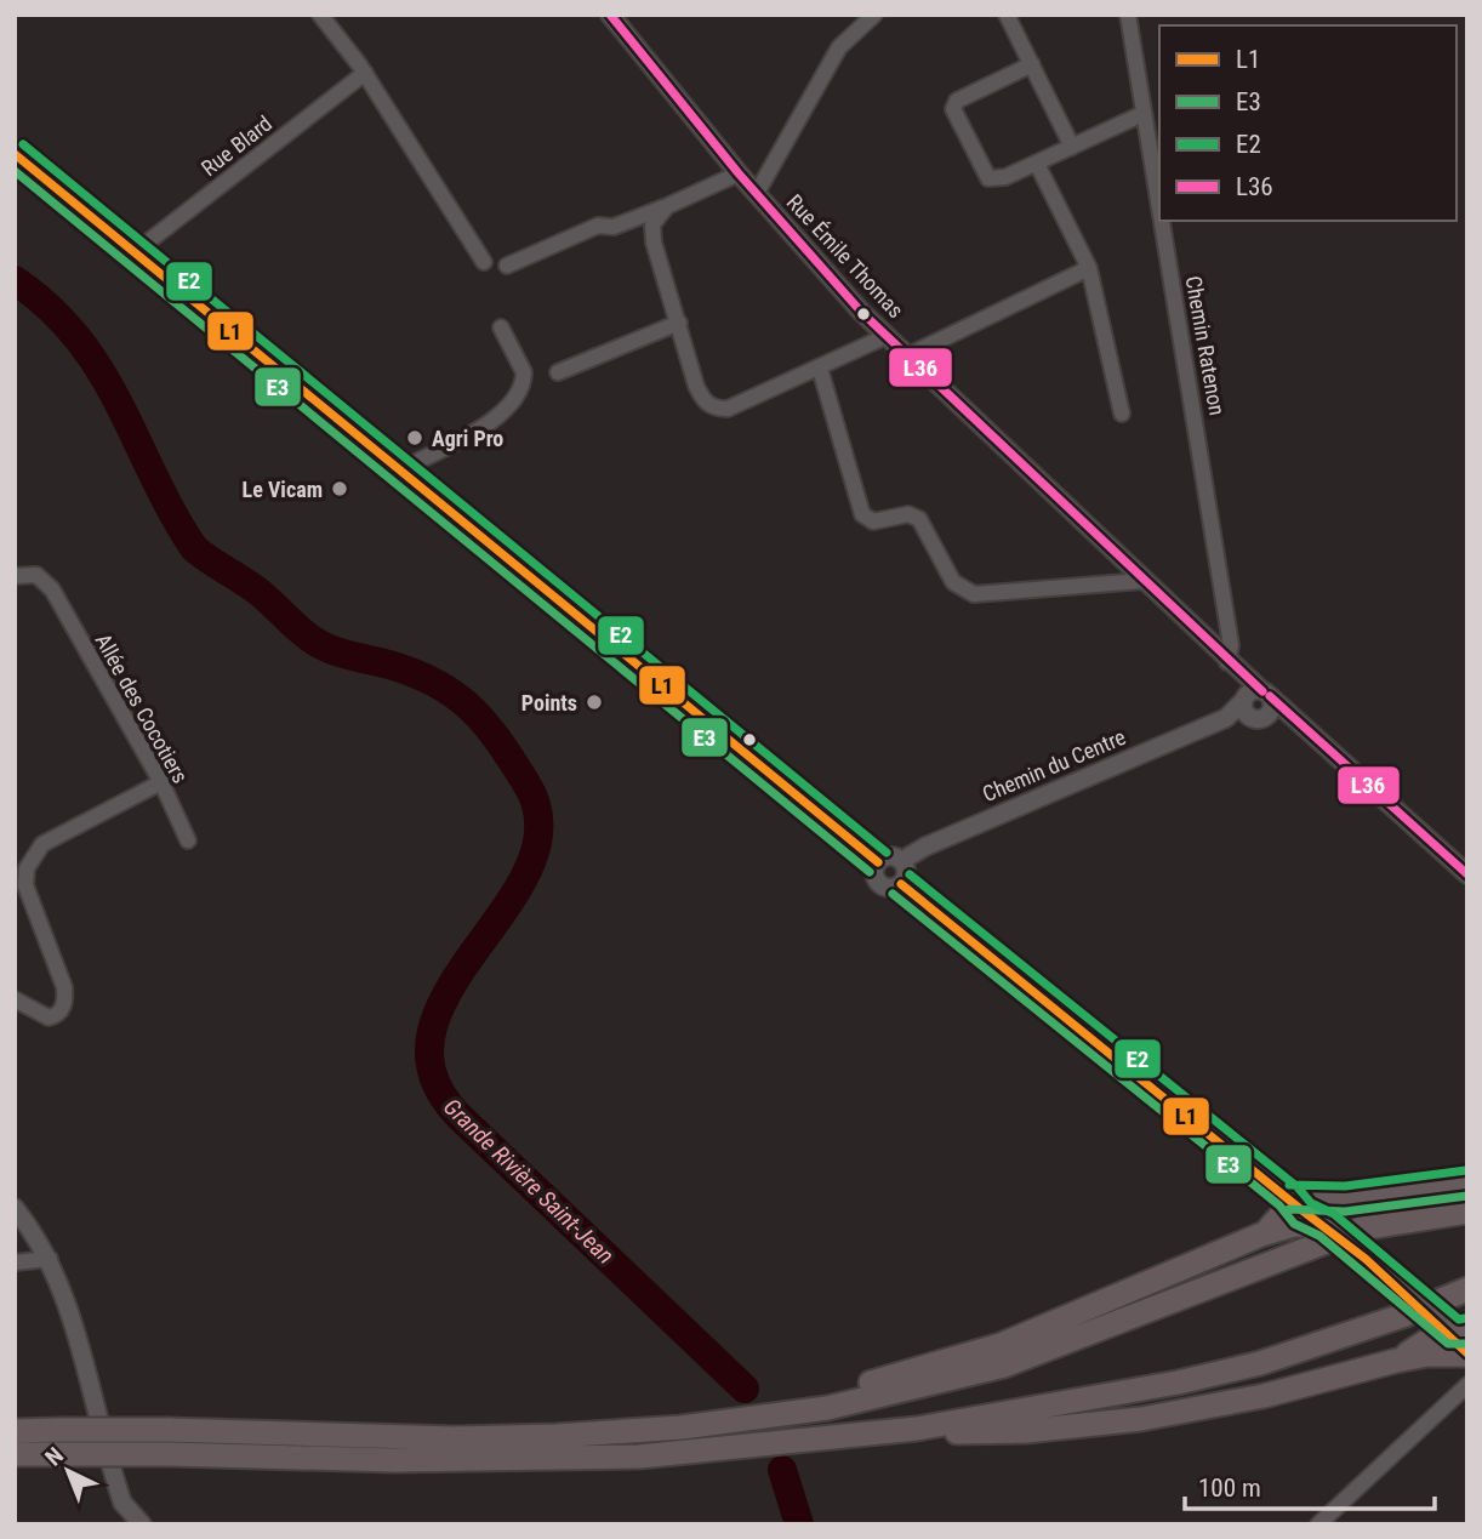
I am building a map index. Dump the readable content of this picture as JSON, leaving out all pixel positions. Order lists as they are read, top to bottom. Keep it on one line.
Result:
{"streets":{"street":["Rue Blard","Rue Émile Thomas","Chemin Ratenon","Allée des Cocotiers","Chemin du Centre"]},"crossings":[["Rue Émile Thomas","Chemin Ratenon"]],"water":["Grande Rivière Saint-Jean"],"places":["Agri Pro","Le Vicam","Points"],"lines":["transit line L36","transit line E2","transit line L1","transit line E3"],"legend":["L1","E3","E2","L36"],"scale_bar":"100 m","north":"top left"}
